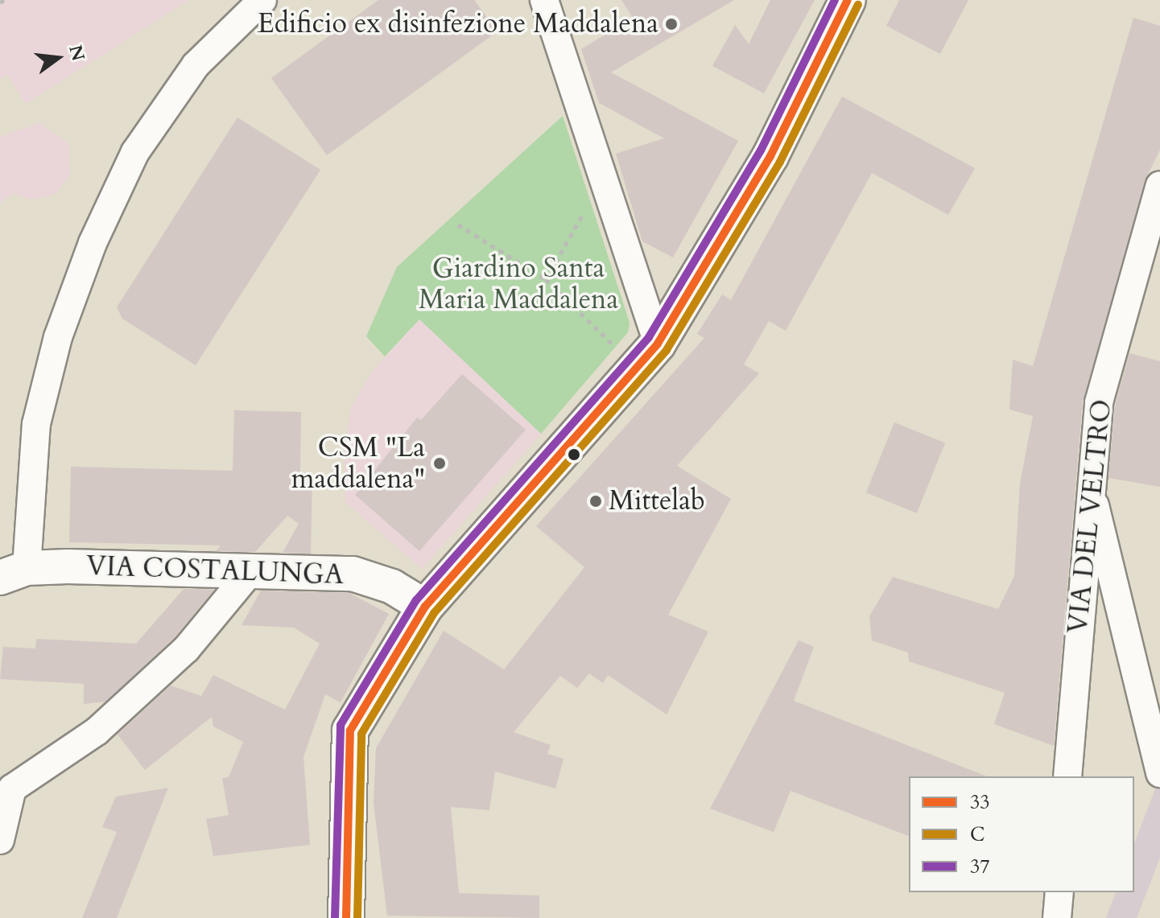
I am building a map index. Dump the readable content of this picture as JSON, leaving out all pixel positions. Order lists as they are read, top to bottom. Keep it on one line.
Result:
{"streets":{"street":["VIA DEL VELTRO","VIA COSTALUNGA"]},"parks":["Giardino Santa Maria Maddalena"],"places":["Edificio ex disinfezione Maddalena","CSM \"La maddalena\"","Mittelab"],"lines":["transit line 33","transit line 37","transit line C"],"legend":["33","C","37"],"north":"right"}
